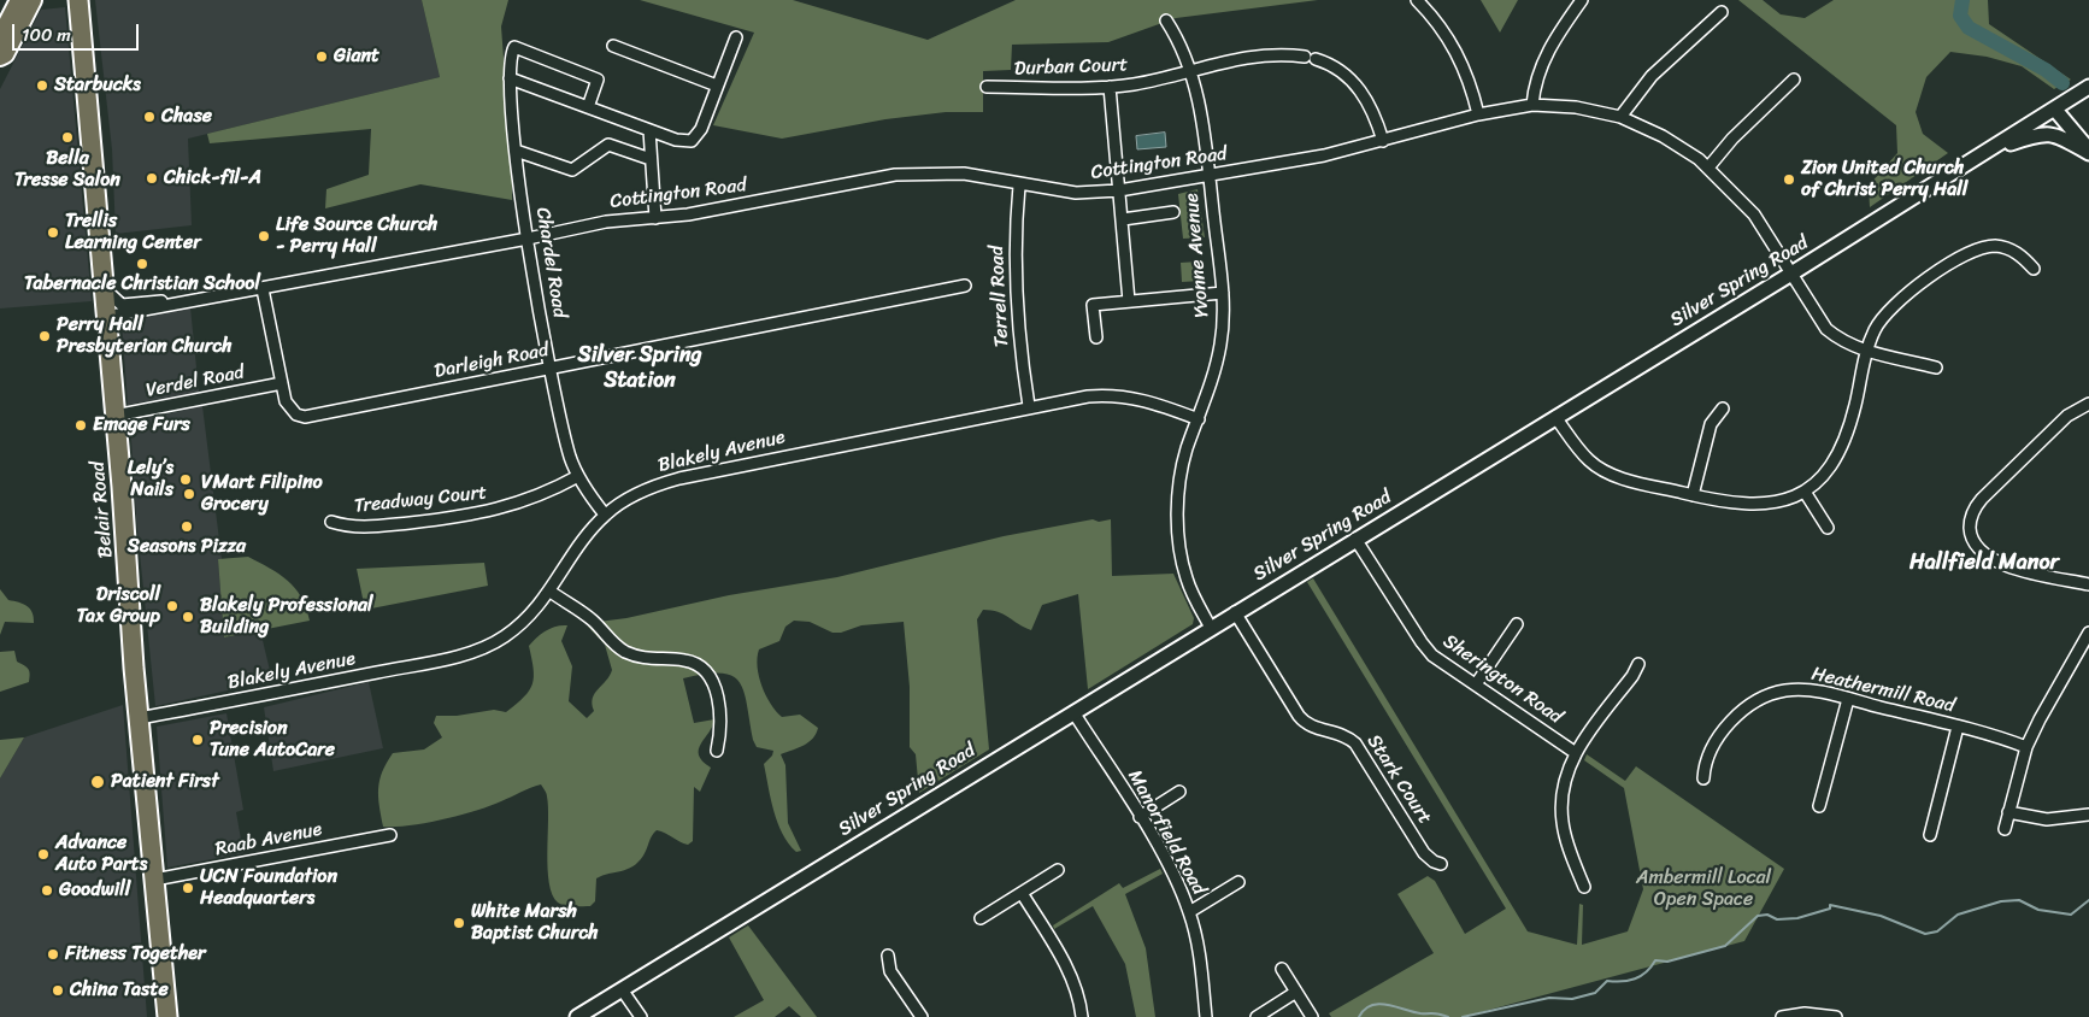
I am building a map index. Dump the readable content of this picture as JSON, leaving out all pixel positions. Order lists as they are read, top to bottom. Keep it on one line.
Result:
{"streets":{"highway":["Belair Road"],"main road":["Silver Spring Road"],"street":["Durban Court","Cottington Road","Yvonne Avenue","Chardel Road","Terrell Road","Darleigh Road","Verdel Road","Blakely Avenue","Treadway Court","Sherington Road","Heathermill Road","Stark Court","Manorfield Road","Raab Avenue"]},"crossings":[["Durban Court","Cottington Road"],["Durban Court","Yvonne Avenue"],["Cottington Road","Yvonne Avenue"],["Cottington Road","Chardel Road"],["Cottington Road","Silver Spring Road"],["Cottington Road","Terrell Road"],["Cottington Road","Darleigh Road"],["Cottington Road","Belair Road"],["Yvonne Avenue","Silver Spring Road"],["Yvonne Avenue","Blakely Avenue"],["Chardel Road","Darleigh Road"],["Chardel Road","Blakely Avenue"],["Chardel Road","Treadway Court"],["Silver Spring Road","Sherington Road"],["Silver Spring Road","Stark Court"],["Silver Spring Road","Manorfield Road"],["Terrell Road","Blakely Avenue"],["Darleigh Road","Verdel Road"],["Verdel Road","Belair Road"],["Blakely Avenue","Belair Road"],["Belair Road","Raab Avenue"]],"districts":["Silver Spring Station","Hallfield Manor"],"parks":["Ambermill Local Open Space"],"places":["Giant","Starbucks","Chase","Bella Tresse Salon","Chick-fil-A","Zion United Church of Christ Perry Hall","Trellis Learning Center","Life Source Church - Perry Hall","Tabernacle Christian School","Perry Hall Presbyterian Church","Emage Furs","Lely’s Nails","VMart Filipino Grocery","Seasons Pizza","Driscoll Tax Group","Blakely Professional Building","Precision Tune AutoCare","Patient First","Advance Auto Parts","UCN Foundation Headquarters","Goodwill","White Marsh Baptist Church","Fitness Together","China Taste"],"scale_bar":"100 m"}
